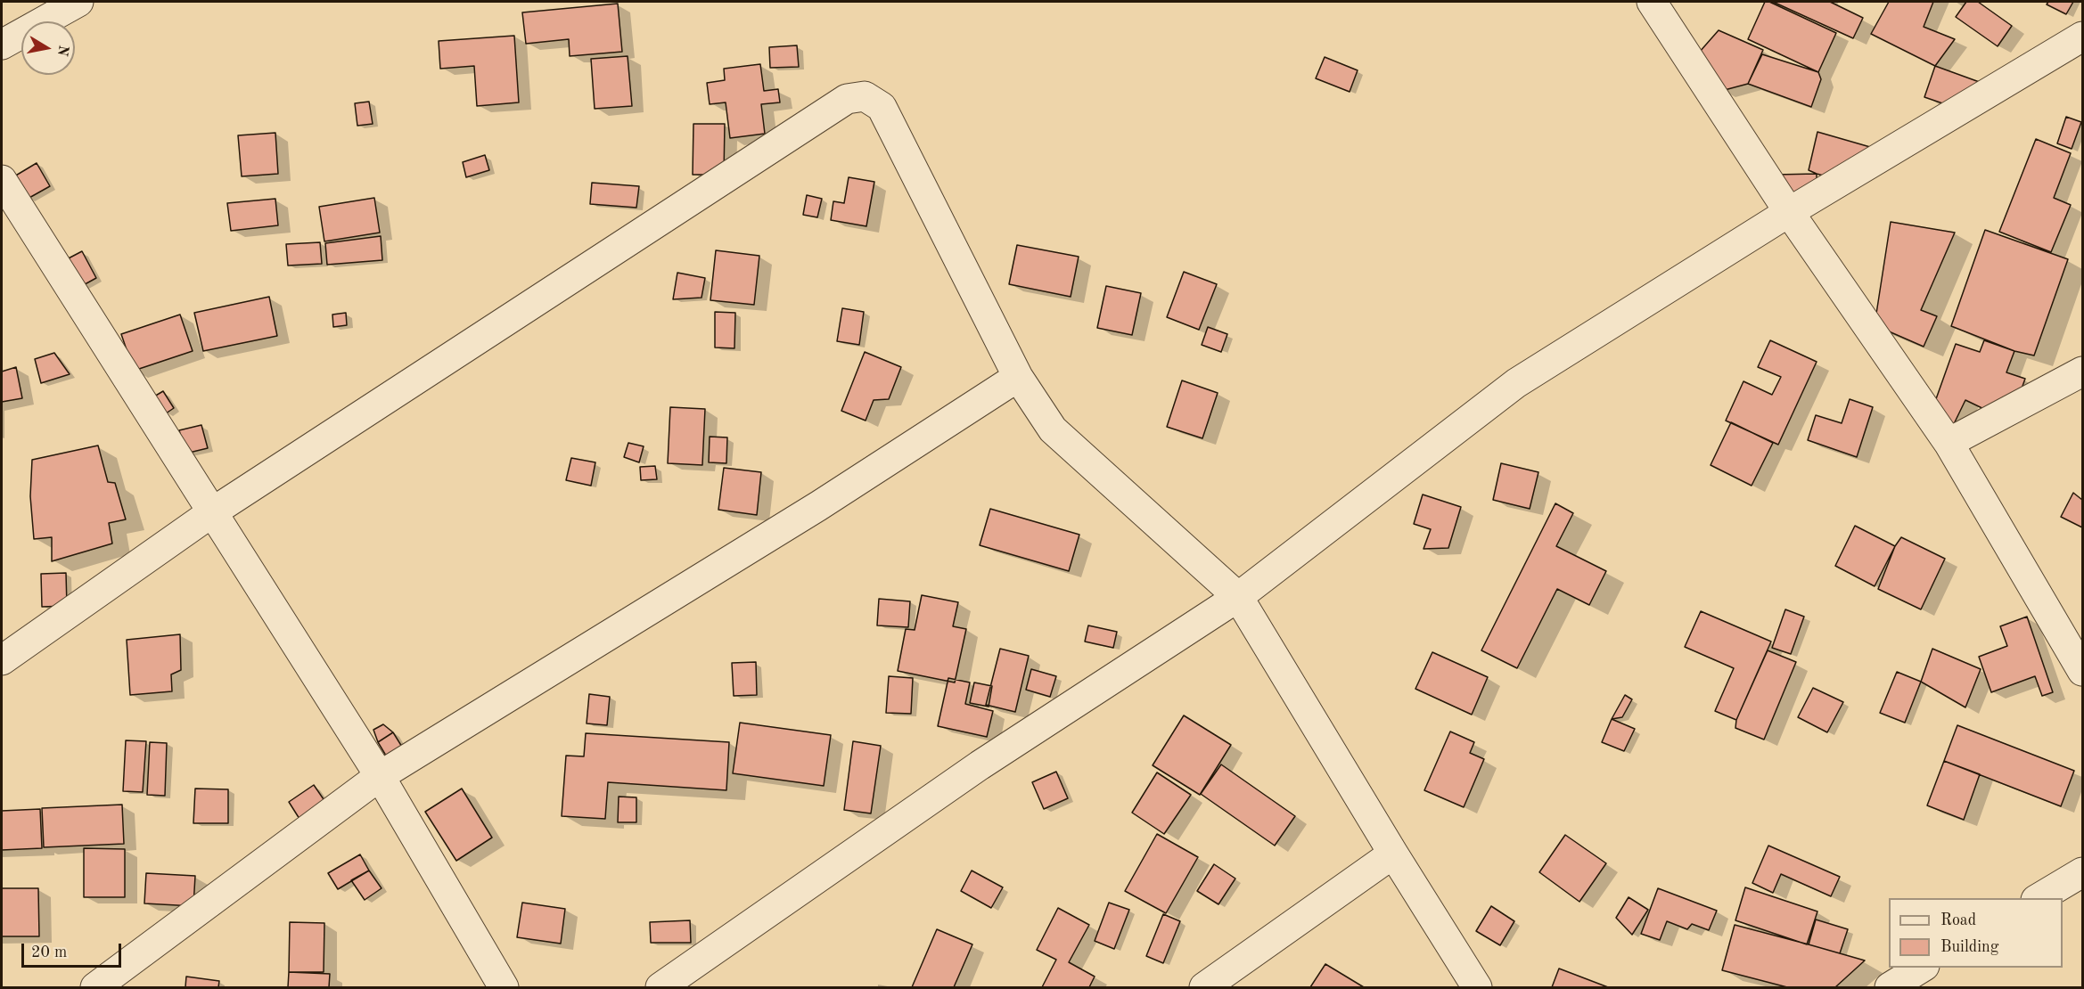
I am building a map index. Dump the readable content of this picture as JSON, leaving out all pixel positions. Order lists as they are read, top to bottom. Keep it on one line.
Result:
{"legend":["Road","Building"],"scale_bar":"20 m","north":"right"}
